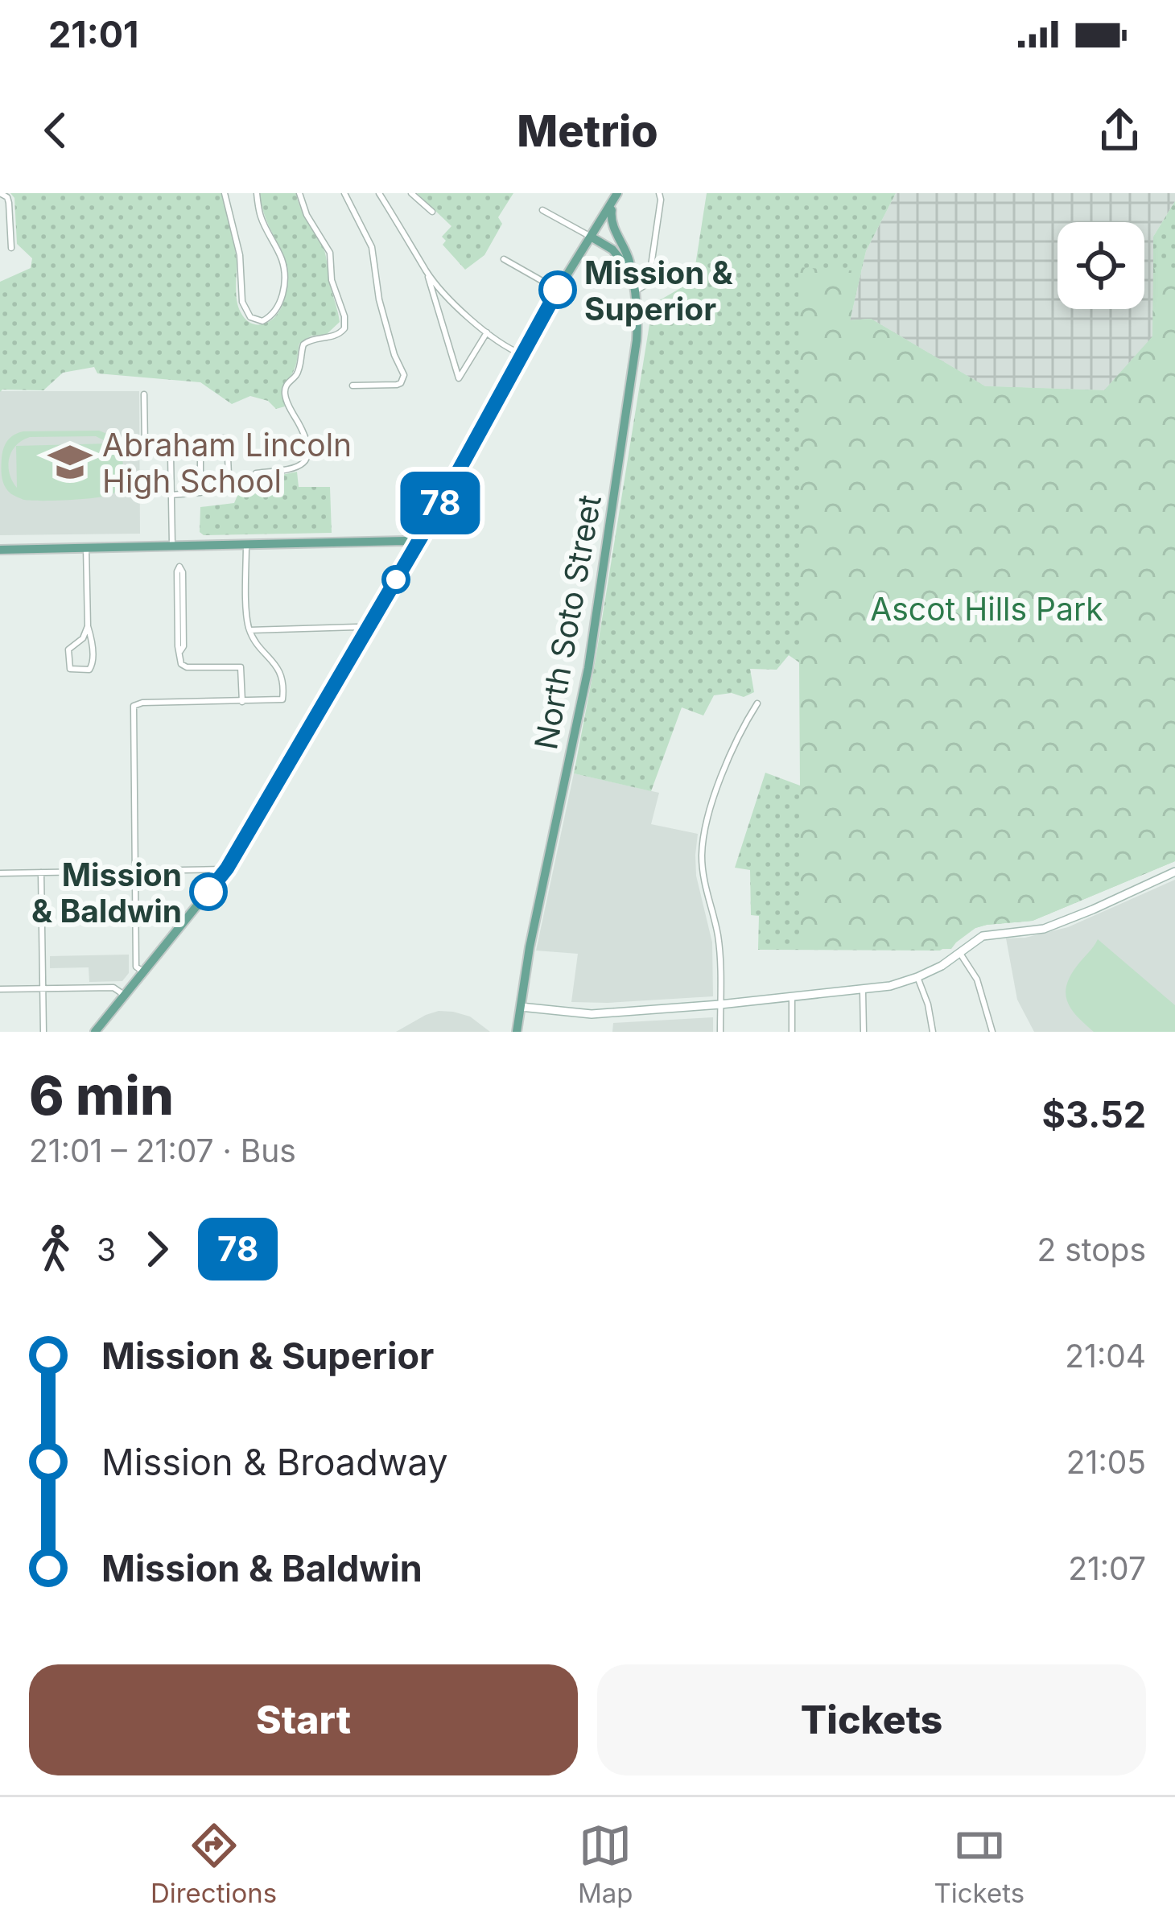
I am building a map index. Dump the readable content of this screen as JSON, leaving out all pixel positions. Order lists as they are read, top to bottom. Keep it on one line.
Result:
{"streets":{"main road":["North Soto Street"]},"parks":["Ascot Hills Park"],"places":{"other":["Mission & Superior","Mission & Baldwin"],"school or university":["Abraham Lincoln High School"]},"lines":["bus line 78"],"page":{"status":"21:01","header":"Metrio","on_map":"78","heading":["6 min","21:01 – 21:07 · Bus","$3.52"],"legs":["3","78","2 stops"],"list":[{"name":"Mission & Superior","value":"21:04"},{"name":"Mission & Broadway","value":"21:05"},{"name":"Mission & Baldwin","value":"21:07"}],"buttons":["Start","Tickets"],"tabs":["Directions","Map","Tickets"]}}
